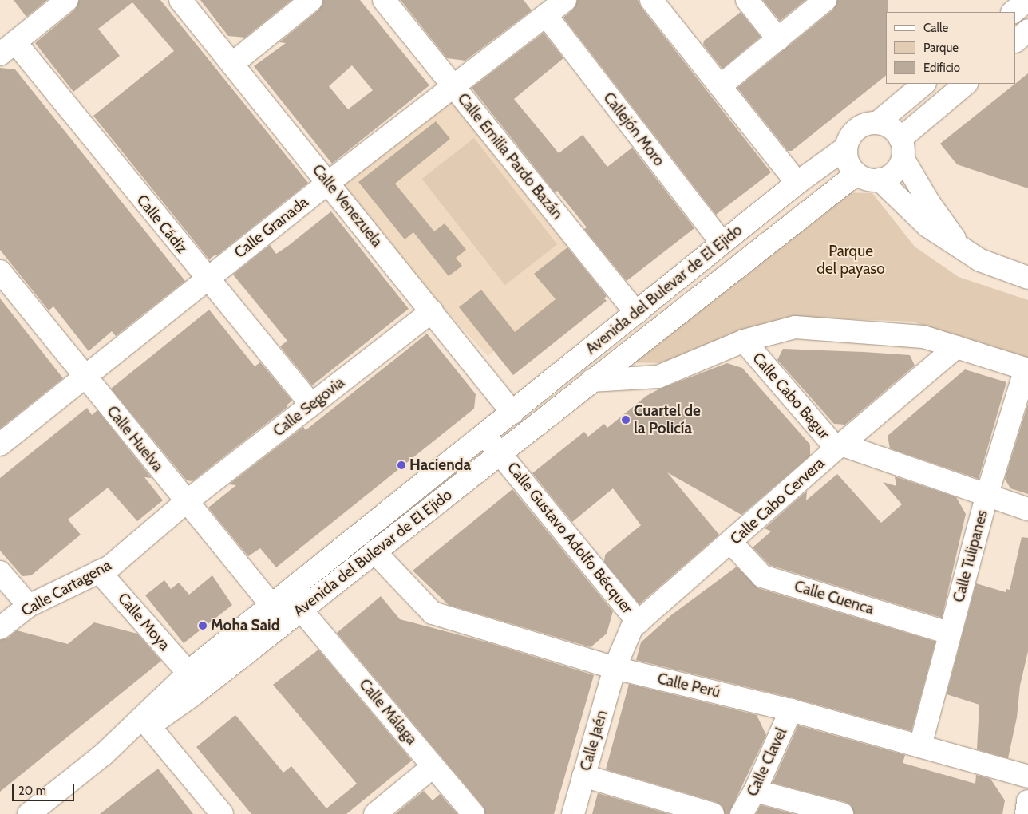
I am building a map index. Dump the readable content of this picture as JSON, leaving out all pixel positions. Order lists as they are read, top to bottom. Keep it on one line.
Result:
{"streets":{"street":["Callejón Moro","Calle Emilia Pardo Bazán","Calle Venezuela","Calle Cádiz","Calle Granada","Avenida del Bulevar de El Ejido","Calle Cabo Bagur","Calle Segovia","Calle Huelva","Calle Cabo Cervera","Calle Gustavo Adolfo Bécquer","Calle Tulipanes","Calle Cartagena","Calle Cuenca","Calle Moya","Calle Perú","Calle Málaga","Calle Jaén","Calle Clavel"]},"crossings":[["Callejón Moro","Calle Granada"],["Callejón Moro","Avenida del Bulevar de El Ejido"],["Calle Emilia Pardo Bazán","Calle Granada"],["Calle Emilia Pardo Bazán","Avenida del Bulevar de El Ejido"],["Calle Venezuela","Calle Granada"],["Calle Venezuela","Avenida del Bulevar de El Ejido"],["Calle Venezuela","Calle Segovia"],["Calle Cádiz","Calle Granada"],["Calle Cádiz","Calle Segovia"],["Calle Granada","Calle Huelva"],["Avenida del Bulevar de El Ejido","Calle Huelva"],["Avenida del Bulevar de El Ejido","Calle Gustavo Adolfo Bécquer"],["Avenida del Bulevar de El Ejido","Calle Moya"],["Avenida del Bulevar de El Ejido","Calle Perú"],["Avenida del Bulevar de El Ejido","Calle Málaga"],["Calle Cabo Bagur","Calle Cabo Cervera"],["Calle Cabo Bagur","Calle Tulipanes"],["Calle Segovia","Calle Huelva"],["Calle Segovia","Calle Cartagena"],["Calle Huelva","Calle Cartagena"],["Calle Cabo Cervera","Calle Gustavo Adolfo Bécquer"],["Calle Cabo Cervera","Calle Tulipanes"],["Calle Cabo Cervera","Calle Cuenca"],["Calle Cabo Cervera","Calle Perú"],["Calle Cabo Cervera","Calle Jaén"],["Calle Tulipanes","Calle Cuenca"],["Calle Tulipanes","Calle Perú"],["Calle Cartagena","Calle Moya"],["Calle Perú","Calle Jaén"],["Calle Perú","Calle Clavel"]],"parks":["Parque del payaso"],"places":["Cuartel de la Policía","Hacienda","Moha Said"],"legend":["Calle","Parque","Edificio"],"scale_bar":"20 m"}
